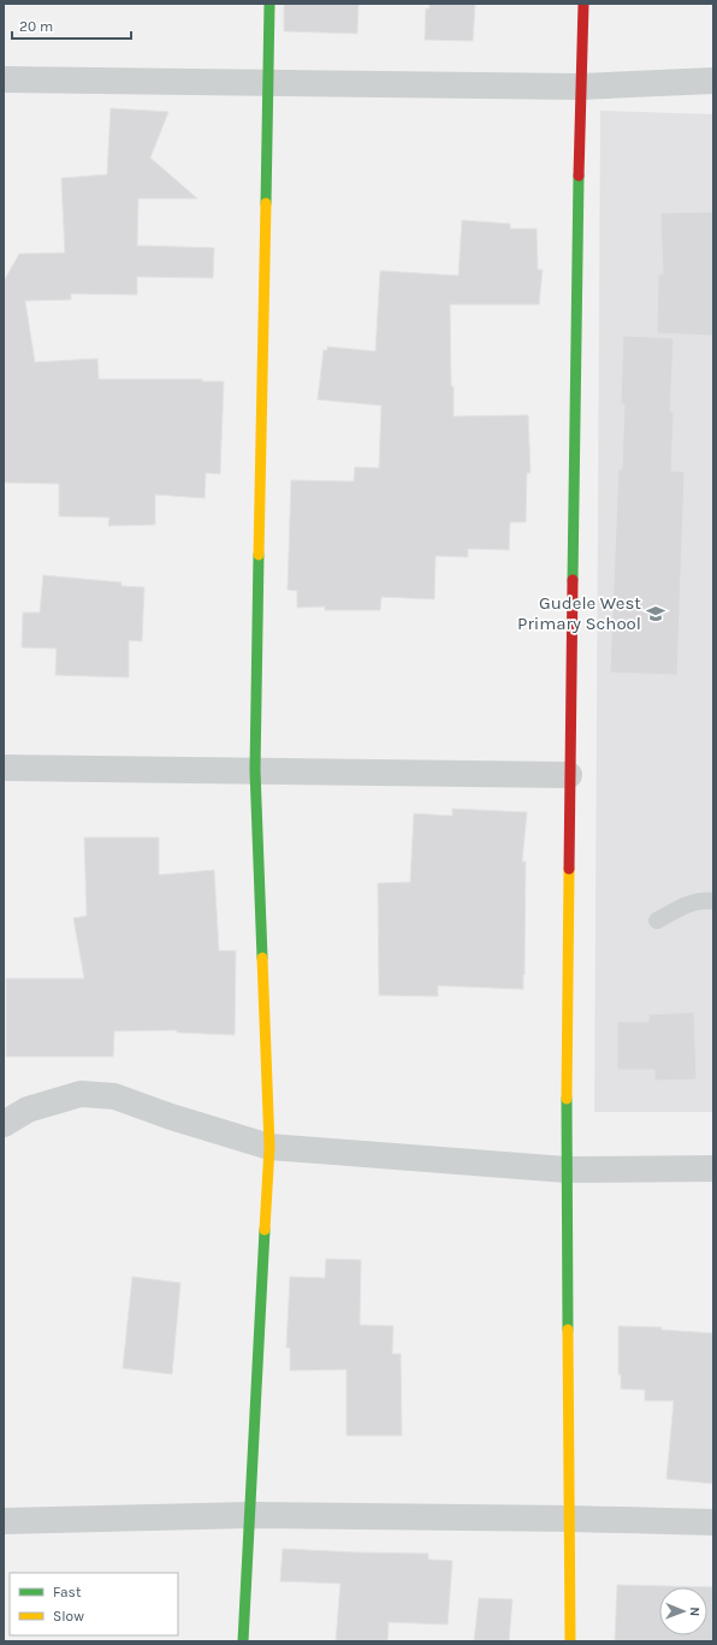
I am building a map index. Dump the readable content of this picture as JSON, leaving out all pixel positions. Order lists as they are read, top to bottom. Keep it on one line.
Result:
{"places":{"school or university":["Gudele West Primary School"]},"legend":["Fast","Slow"],"scale_bar":"20 m","north":"right"}
